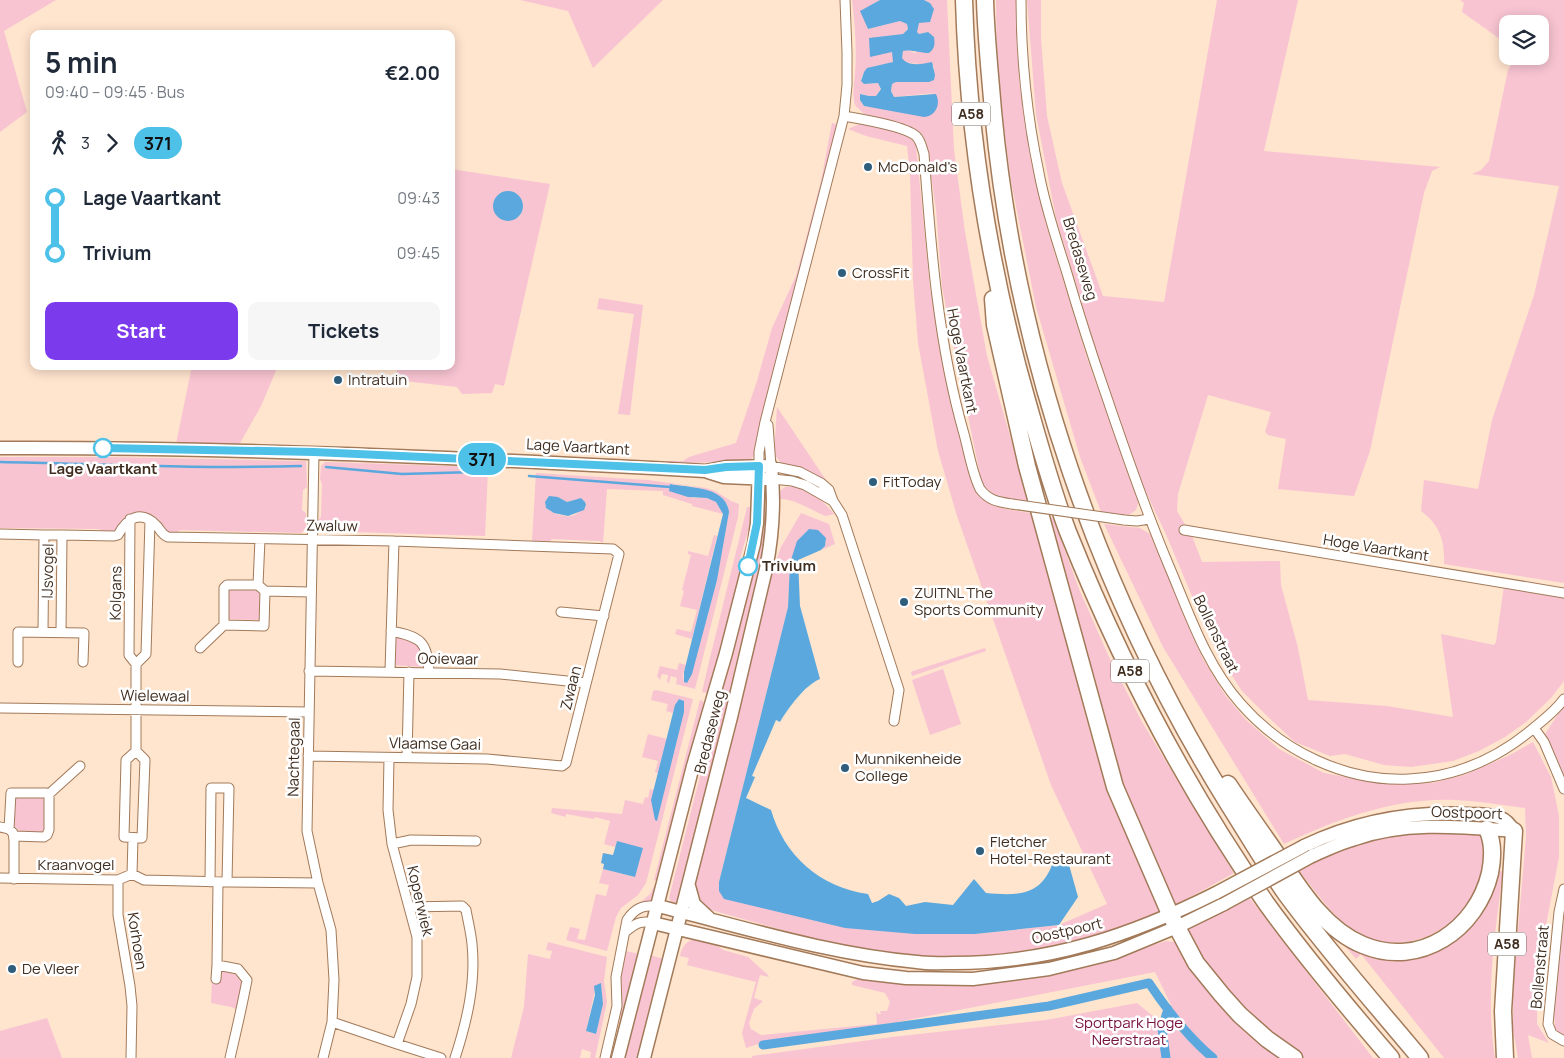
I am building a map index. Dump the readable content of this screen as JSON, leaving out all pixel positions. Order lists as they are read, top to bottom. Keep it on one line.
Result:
{"streets":{"highway":["A58"],"main road":["Bredaseweg","Lage Vaartkant","Oostpoort"],"street":["Hoge Vaartkant","Zwaluw","IJsvogel","Kolgans","Bollenstraat","Ooievaar","Zwaan","Wielewaal","Vlaamse Gaai","Nachtegaal","Kraanvogel","Koperwiek","Korhoen"]},"crossings":[["A58","Oostpoort"],["Bredaseweg","Hoge Vaartkant"],["Bredaseweg","Lage Vaartkant"],["Bredaseweg","Bollenstraat"],["Bredaseweg","Oostpoort"],["Hoge Vaartkant","Bollenstraat"],["Lage Vaartkant","Nachtegaal"],["Zwaluw","Kolgans"],["Zwaluw","Zwaan"],["Zwaluw","Nachtegaal"],["Kolgans","Wielewaal"],["Ooievaar","Zwaan"],["Ooievaar","Nachtegaal"],["Zwaan","Vlaamse Gaai"],["Wielewaal","Nachtegaal"],["Vlaamse Gaai","Nachtegaal"],["Vlaamse Gaai","Koperwiek"],["Nachtegaal","Kraanvogel"],["Kraanvogel","Korhoen"]],"parks":["Sportpark Hoge Neerstraat"],"places":["McDonald's","CrossFit","Intratuin","Lage Vaartkant","FitToday","Trivium","ZUITNL The Sports Community","Munnikenheide College","Fletcher Hotel-Restaurant","De Vleer"],"lines":["bus line 371"],"page":{"on_map":"371","heading":["5 min","09:40 – 09:45 · Bus","€2.00"],"legs":["3","371"],"list":[{"name":"Lage Vaartkant","value":"09:43"},{"name":"Trivium","value":"09:45"}],"buttons":["Start","Tickets"]}}
